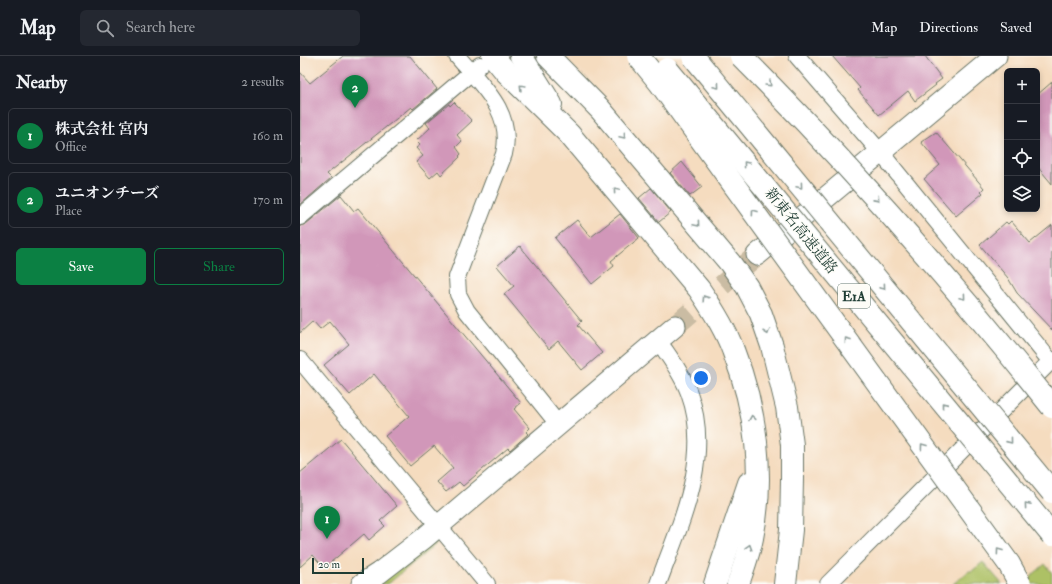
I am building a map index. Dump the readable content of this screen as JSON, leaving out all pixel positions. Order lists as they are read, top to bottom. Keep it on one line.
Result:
{"streets":{"highway":["新東名高速道路","E1A"]},"scale_bar":"20 m","page":{"header":"Map","search":"Search here","nav":["Map","Directions","Saved"],"heading":["Nearby","2 results"],"map_buttons":["+","−"],"pins":["2","1"],"list":[{"mark":"1","name":"株式会社 宮内","note":"Office","value":"160 m"},{"mark":"2","name":"ユニオンチーズ","note":"Place","value":"170 m"}],"buttons":["Save","Share"],"scale":"20 m"}}
